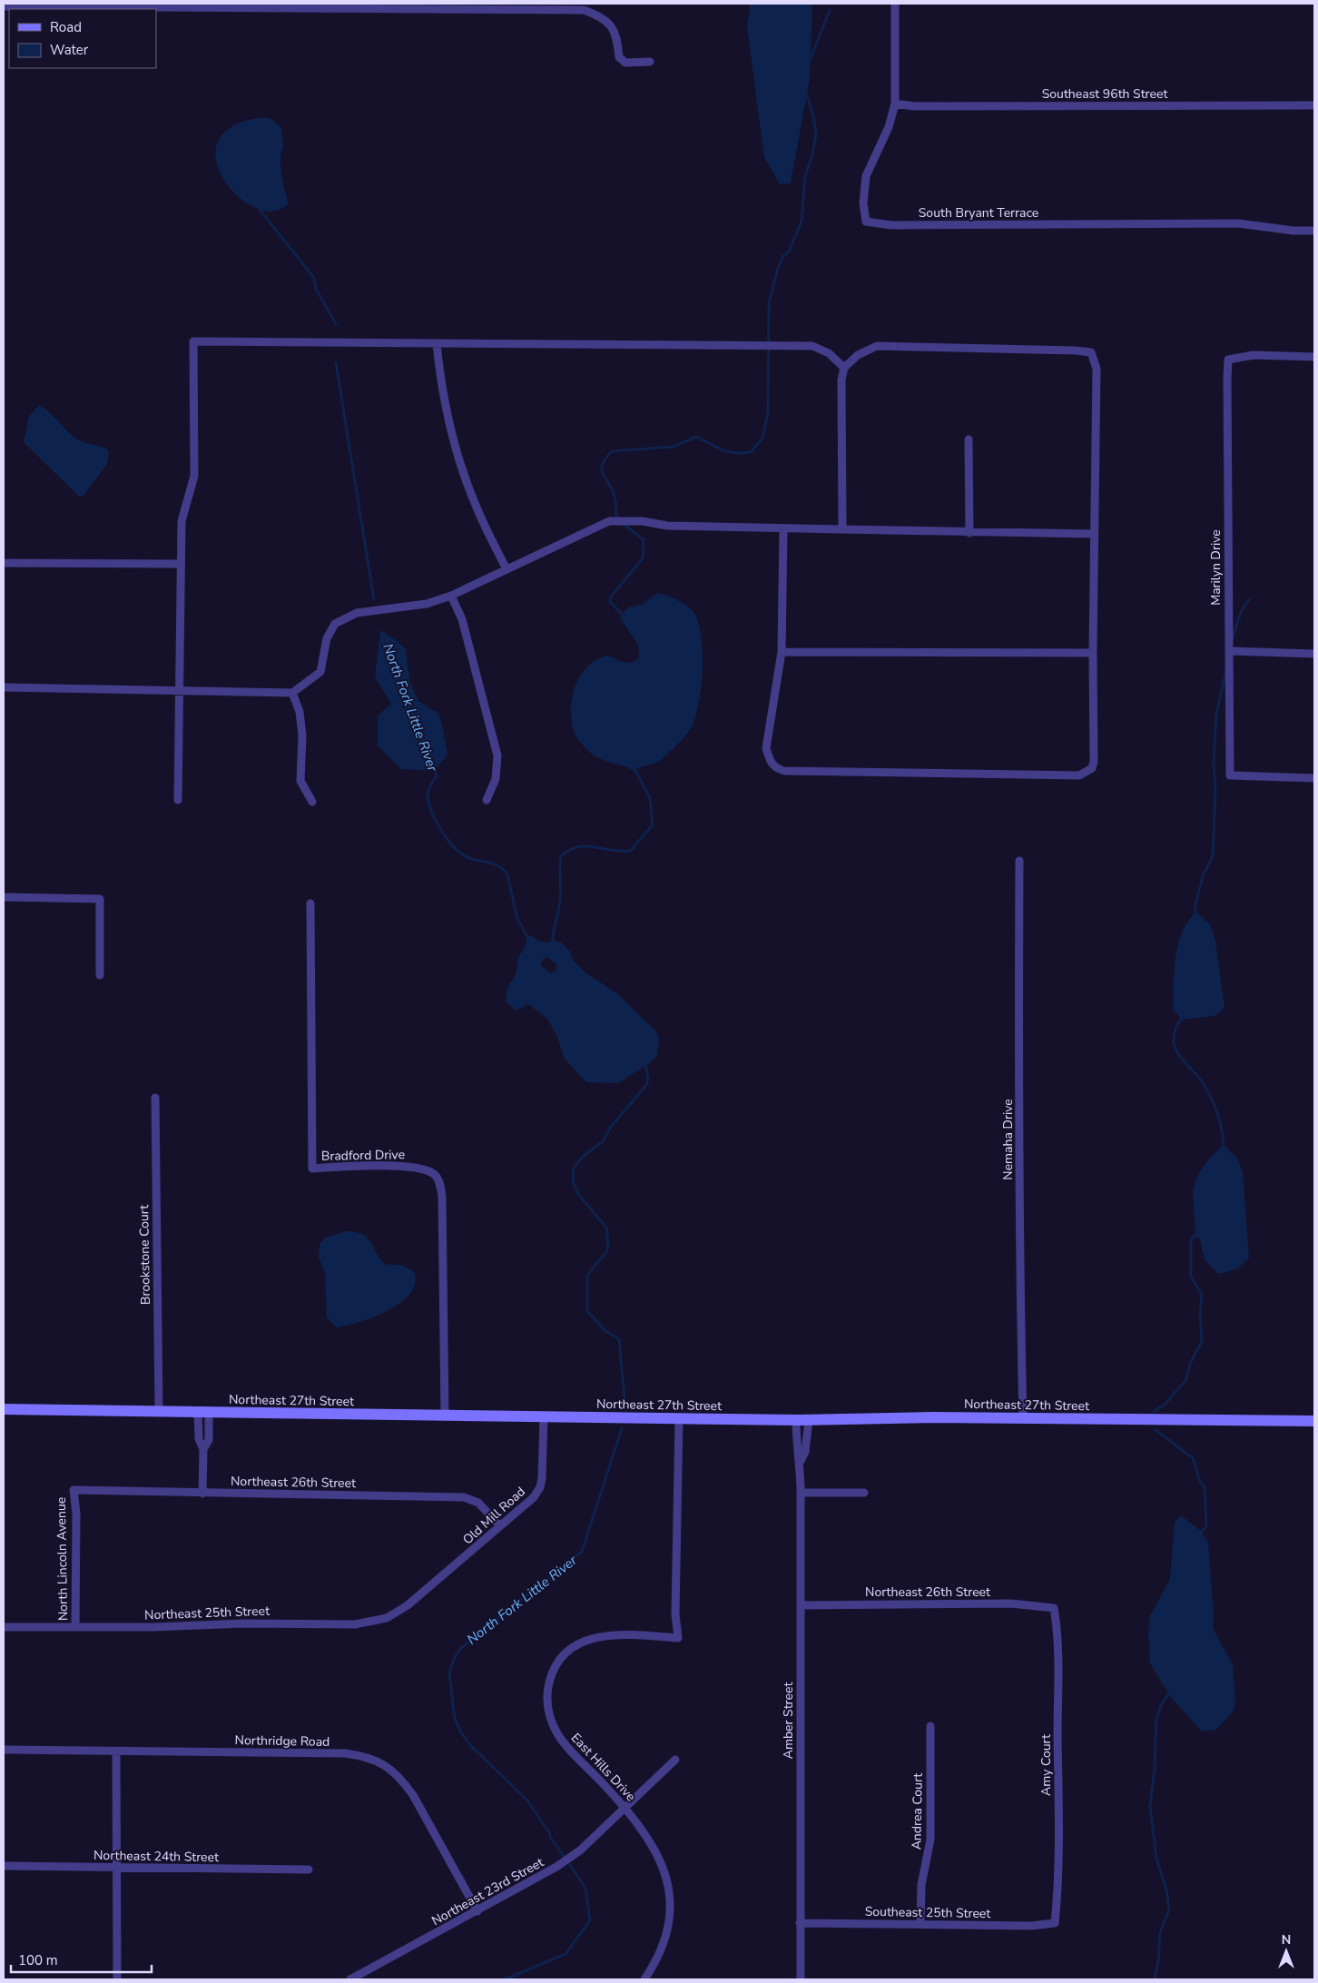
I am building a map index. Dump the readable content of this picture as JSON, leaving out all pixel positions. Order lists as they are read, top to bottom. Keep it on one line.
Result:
{"streets":{"street":["Southeast 96th Street","South Bryant Terrace","Marilyn Drive","Nemaha Drive","Bradford Drive","Brookstone Court","Northeast 27th Street","Northeast 26th Street","Old Mill Road","North Lincoln Avenue","Northeast 25th Street","Amber Street","Northridge Road","Amy Court","East Hills Drive","Andrea Court","Northeast 24th Street","Northeast 23rd Street","Southeast 25th Street"]},"crossings":[["Southeast 96th Street","South Bryant Terrace"],["Nemaha Drive","Northeast 27th Street"],["Bradford Drive","Northeast 27th Street"],["Brookstone Court","Northeast 27th Street"],["Northeast 27th Street","Old Mill Road"],["Northeast 27th Street","Amber Street"],["Northeast 27th Street","East Hills Drive"],["Northeast 26th Street","Old Mill Road"],["Northeast 26th Street","North Lincoln Avenue"],["Northeast 26th Street","Amber Street"],["Northeast 26th Street","Amy Court"],["Old Mill Road","Northeast 25th Street"],["North Lincoln Avenue","Northeast 25th Street"],["Amber Street","Southeast 25th Street"],["Northridge Road","Northeast 23rd Street"],["Amy Court","Southeast 25th Street"],["East Hills Drive","Northeast 23rd Street"],["Andrea Court","Southeast 25th Street"]],"water":["North Fork Little River"],"legend":["Road","Water"],"scale_bar":"100 m","north":"top"}
